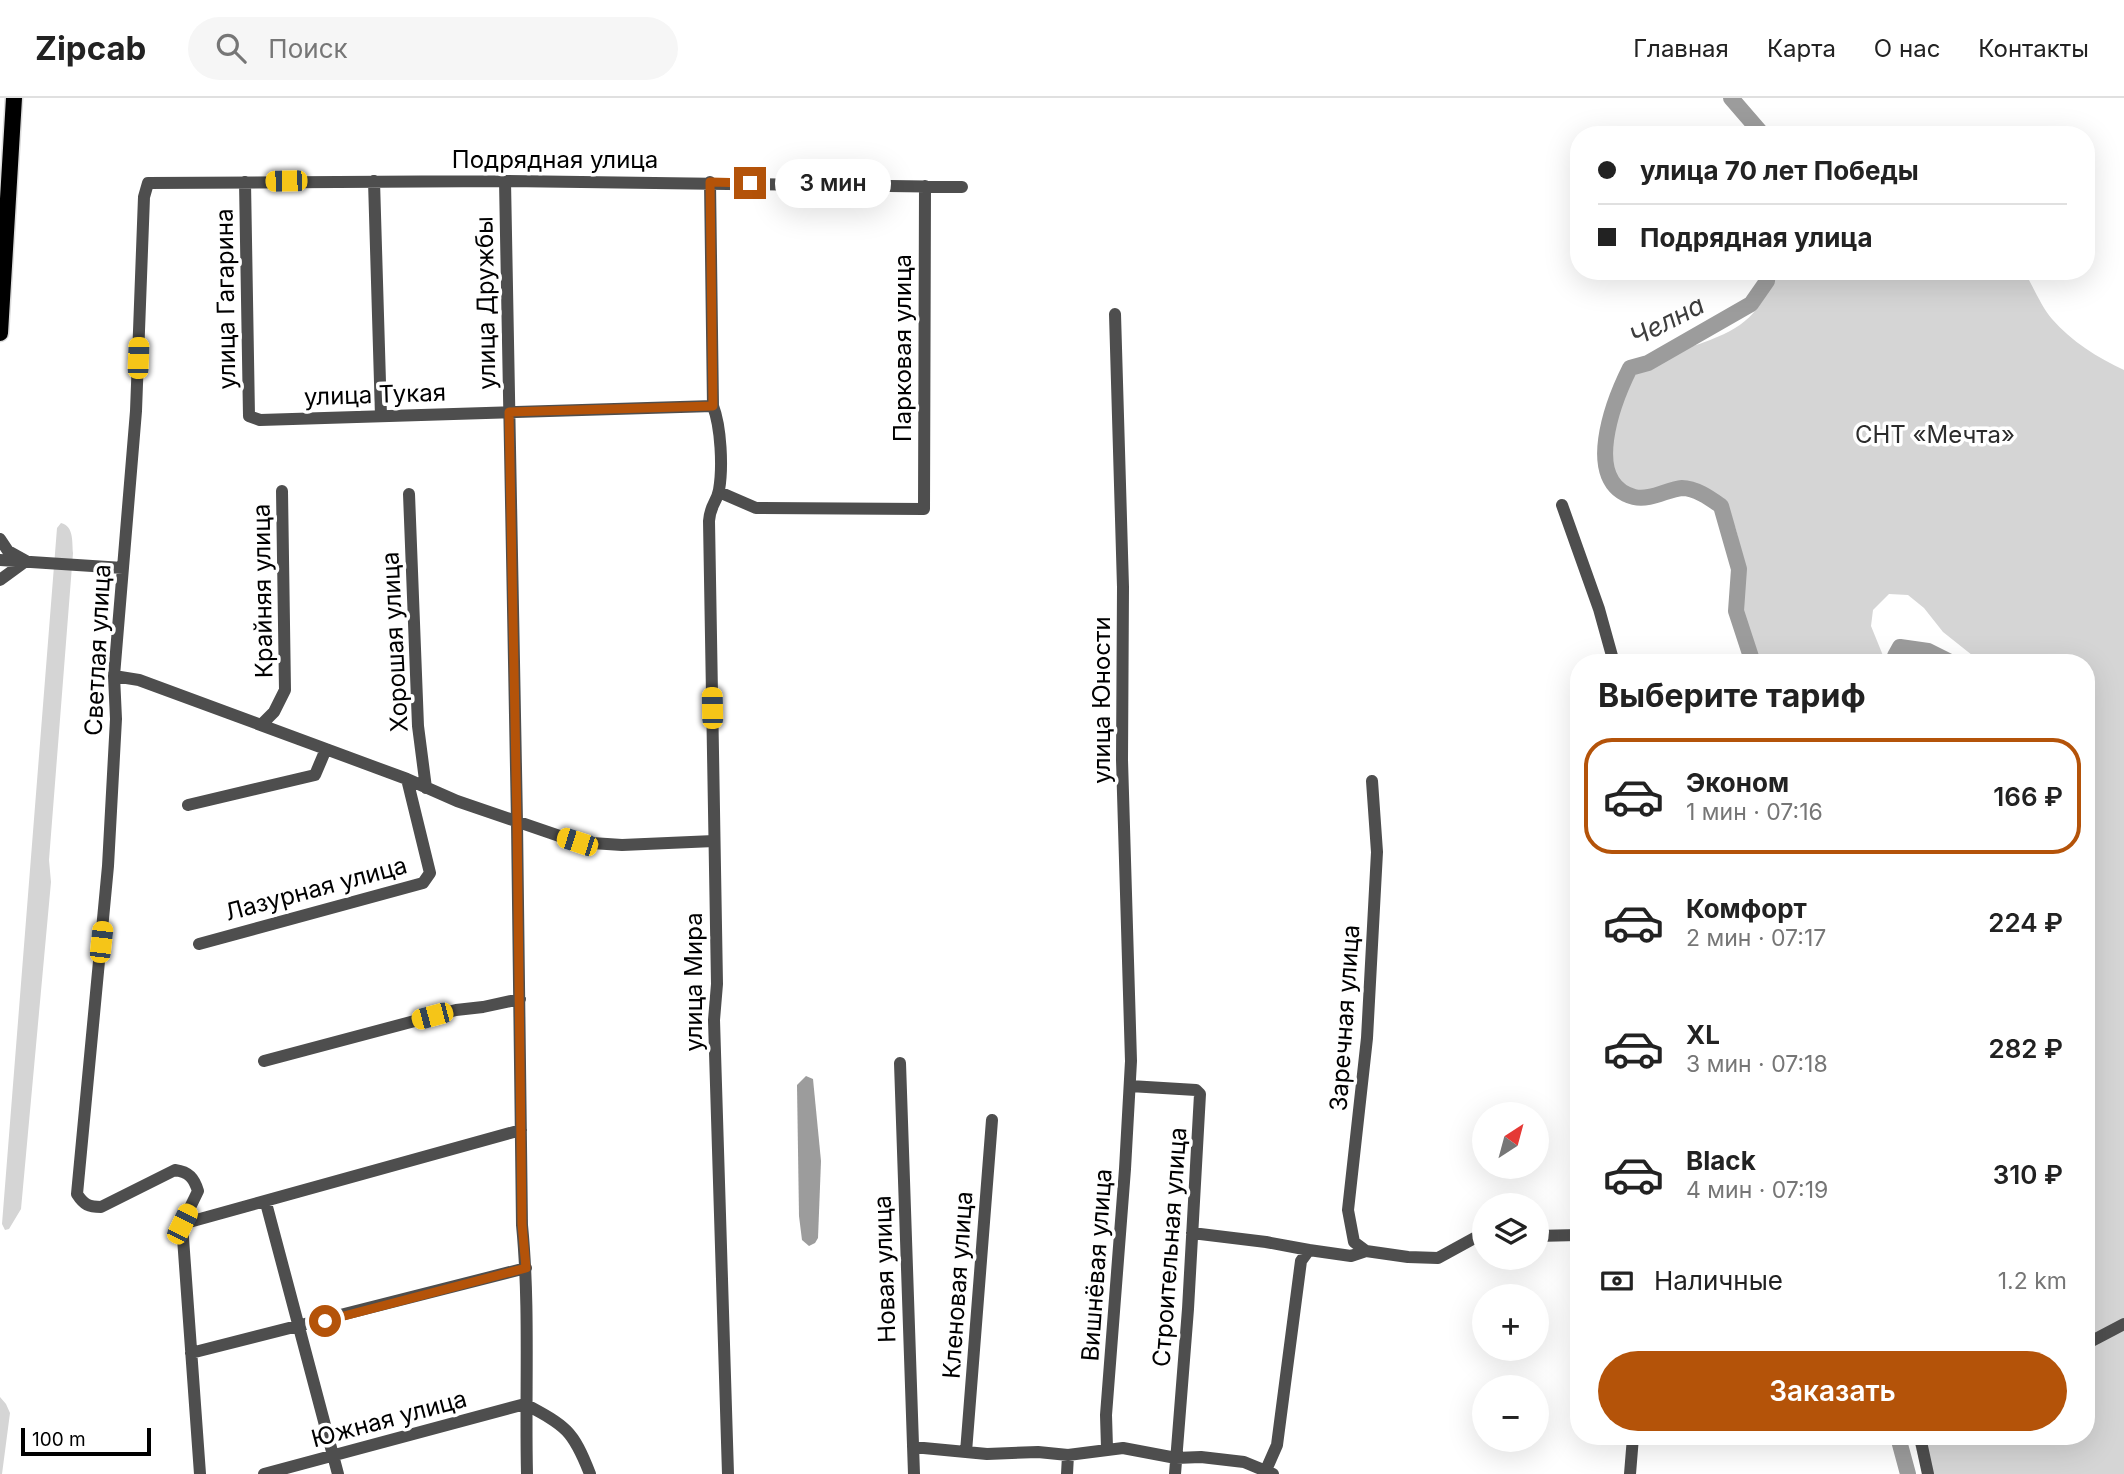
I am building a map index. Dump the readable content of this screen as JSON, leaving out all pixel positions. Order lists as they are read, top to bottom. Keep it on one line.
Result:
{"streets":{"street":["Подрядная улица","улица Гагарина","улица Дружбы","Парковая улица","улица Тукая","Крайняя улица","Хорошая улица","Светлая улица","улица Юности","Лазурная улица","улица Мира","Заречная улица","Строительная улица","Вишнёвая улица","Новая улица","Кленовая улица","Южная улица"]},"crossings":[["Подрядная улица","улица Гагарина"],["Подрядная улица","улица Дружбы"],["Подрядная улица","Парковая улица"],["Подрядная улица","Светлая улица"],["Подрядная улица","улица Мира"],["улица Гагарина","улица Тукая"],["улица Дружбы","улица Тукая"],["улица Дружбы","Южная улица"],["Парковая улица","улица Мира"],["улица Тукая","улица Мира"],["улица Юности","Строительная улица"],["улица Юности","Вишнёвая улица"],["Строительная улица","Вишнёвая улица"]],"water":["Челна"],"parks":["СНТ «Мечта»"],"scale_bar":"100 m","north":"top right","page":{"header":"Zipcab","search":"Поиск","nav":["Главная","Карта","О нас","Контакты"],"banner":["улица 70 лет Победы","Подрядная улица"],"bubble":"3 мин","heading":"Выберите тариф","list":[{"name":"Эконом","note":"1 мин · 07:16","value":"166 ₽"},{"name":"Комфорт","note":"2 мин · 07:17","value":"224 ₽"},{"name":"XL","note":"3 мин · 07:18","value":"282 ₽"},{"name":"Black","note":"4 мин · 07:19","value":"310 ₽"}],"map_buttons":["+","−"],"pay":["Наличные","1.2 km"],"buttons":"Заказать","scale":"100 m"}}
